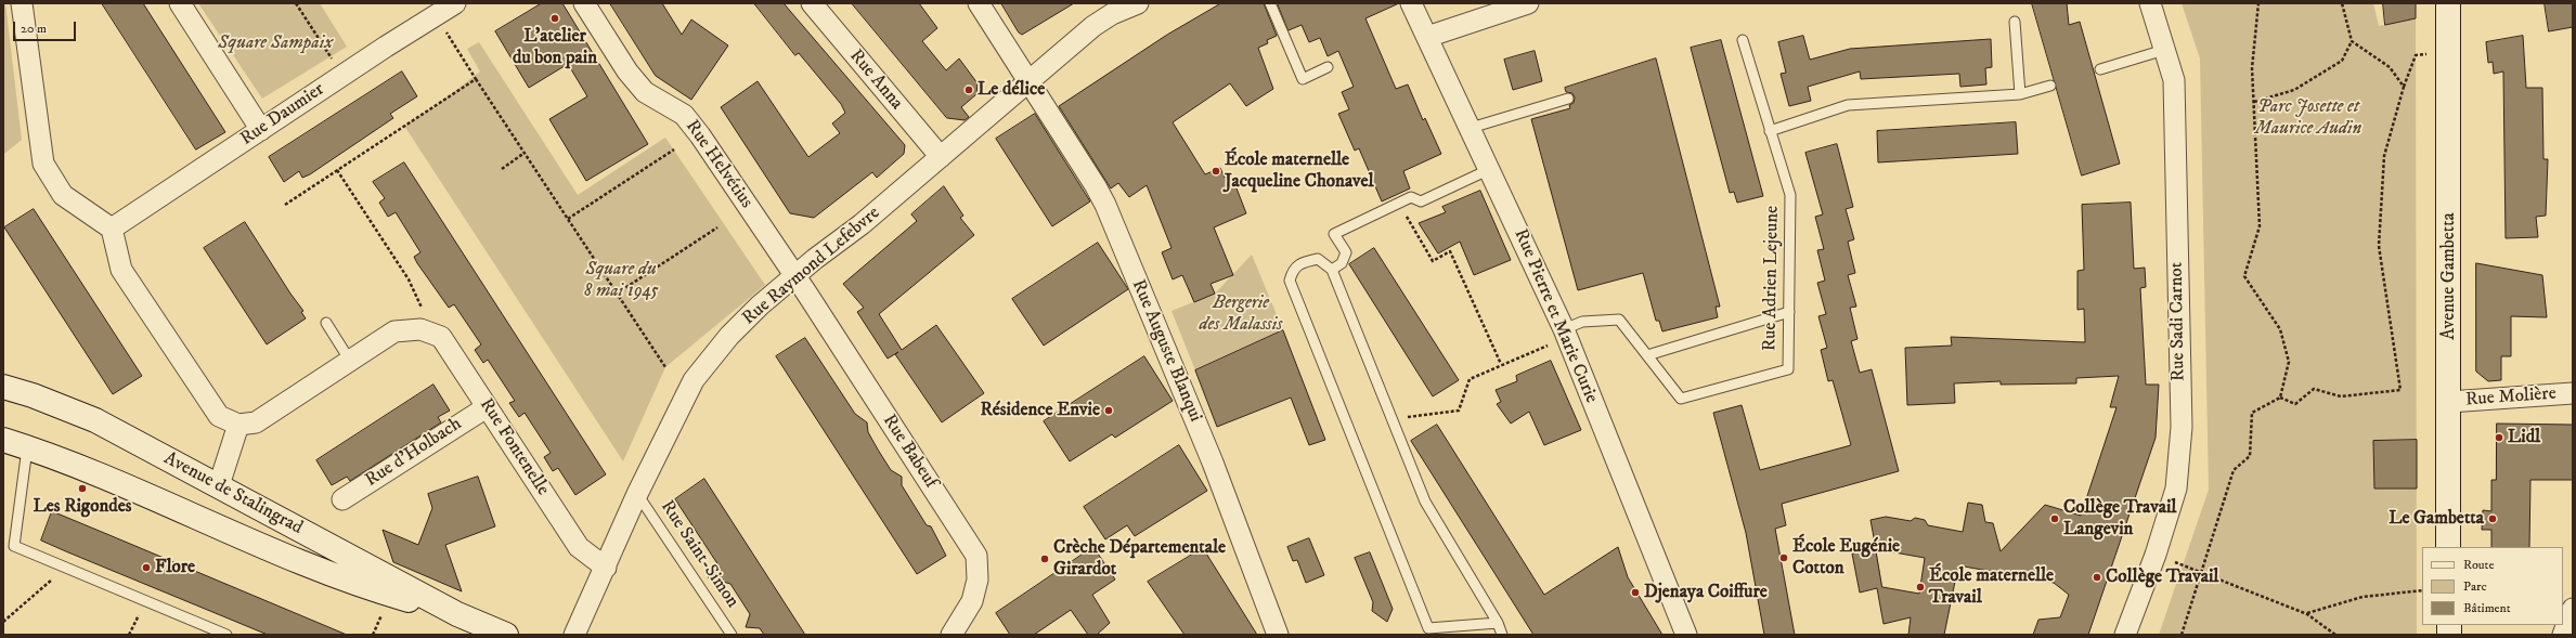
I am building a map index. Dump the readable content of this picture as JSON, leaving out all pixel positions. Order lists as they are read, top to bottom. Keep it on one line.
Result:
{"streets":{"main road":["Avenue Gambetta","Avenue de Stalingrad"],"street":["Rue Anna","Rue Daumier","Rue Helvétius","Rue Raymond Lefebvre","Rue Pierre et Marie Curie","Rue Sadi Carnot","Rue Auguste Blanqui","Rue Molière","Rue Fontenelle","Rue Babeuf","Rue d'Holbach"],"lane":["Rue Adrien Lejeune","Rue Saint-Simon"]},"crossings":[["Rue Anna","Rue Raymond Lefebvre"],["Rue Helvétius","Rue Raymond Lefebvre"],["Rue Helvétius","Rue Babeuf"],["Rue Raymond Lefebvre","Rue Auguste Blanqui"],["Rue Raymond Lefebvre","Rue Fontenelle"],["Rue Raymond Lefebvre","Rue Babeuf"],["Rue Raymond Lefebvre","Rue Saint-Simon"],["Avenue Gambetta","Rue Molière"],["Rue Adrien Lejeune","Rue Pierre et Marie Curie"],["Rue Fontenelle","Rue d'Holbach"]],"parks":["Square Sampaix","Parc Josette et Maurice Audin","Square du 8 mai 1945","Bergerie des Malassis"],"places":["L'atelier du bon pain","Le délice","École maternelle Jacqueline Chonavel","Résidence Envie","Lidl","Les Rigondes","Collège Travail Langevin","Le Gambetta","École Eugénie Cotton","Crèche Départementale Girardot","Flore","Collège Travail","École maternelle Travail","Djenaya Coiffure"],"legend":["Route","Parc","Bâtiment"],"scale_bar":"20 m"}
